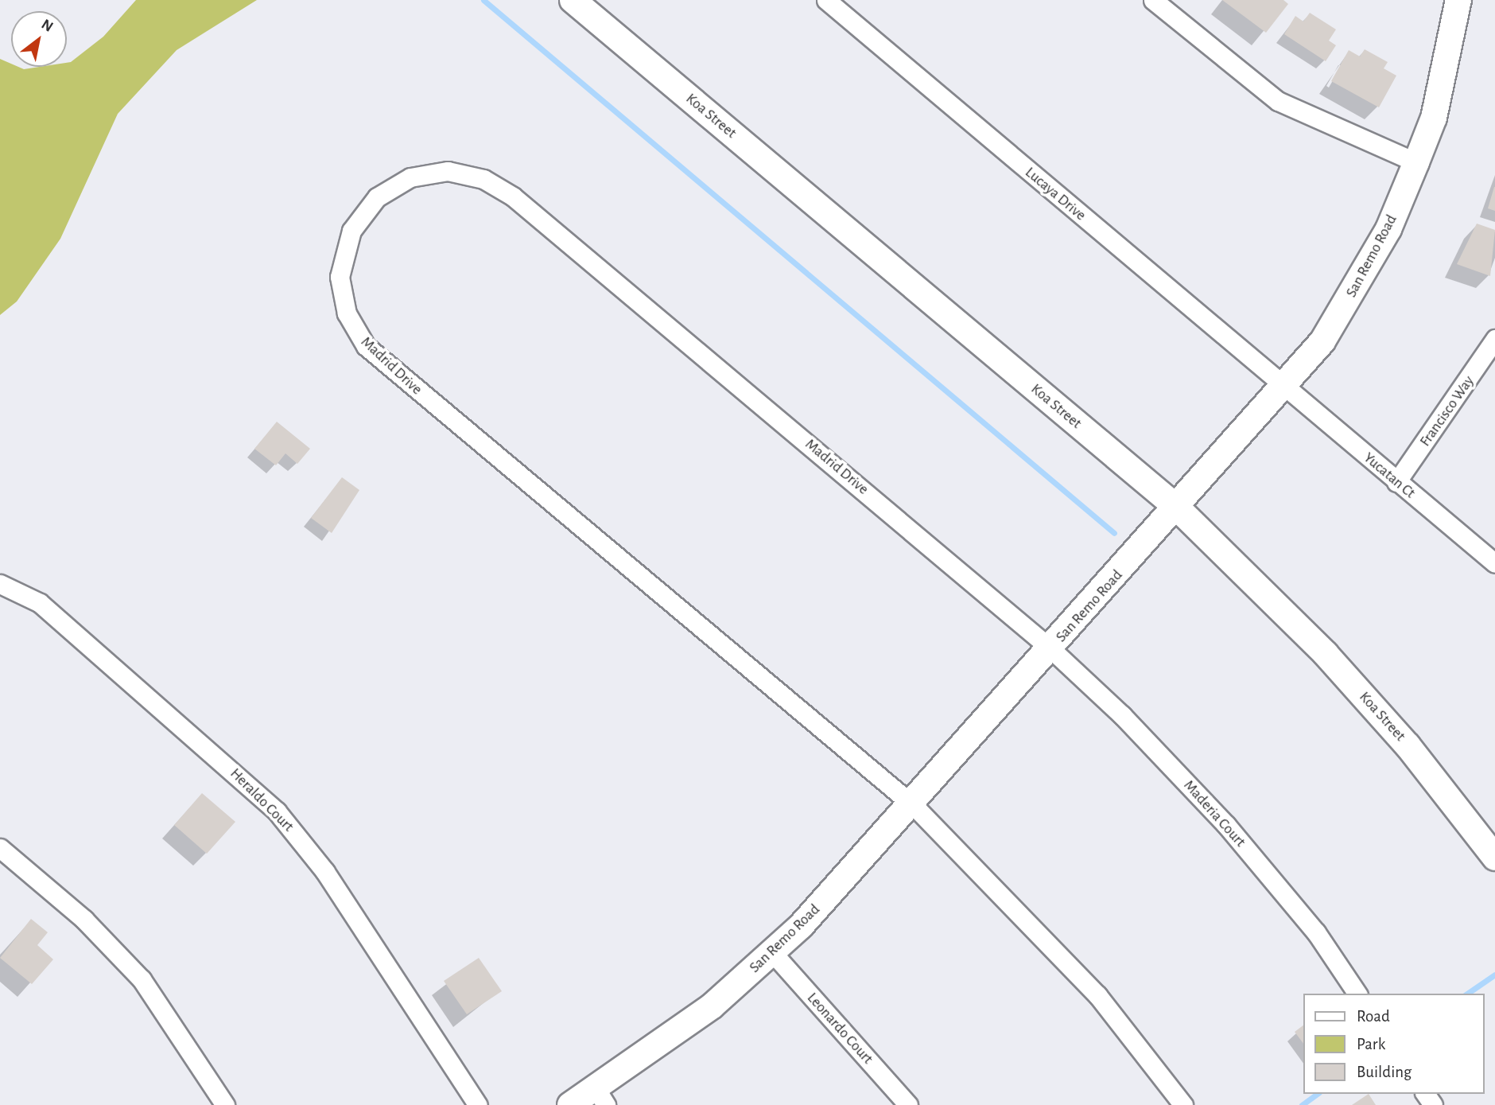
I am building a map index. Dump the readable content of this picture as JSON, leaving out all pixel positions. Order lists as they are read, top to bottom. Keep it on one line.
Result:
{"streets":{"street":["Koa Street","Lucaya Drive","San Remo Road","Madrid Drive","Francisco Way","Yucatan Ct","Heraldo Court","Maderia Court","Leonardo Court"]},"crossings":[["Koa Street","San Remo Road"],["Lucaya Drive","San Remo Road"],["Lucaya Drive","Yucatan Ct"],["San Remo Road","Madrid Drive"],["San Remo Road","Yucatan Ct"],["San Remo Road","Maderia Court"],["San Remo Road","Leonardo Court"],["Madrid Drive","Maderia Court"],["Francisco Way","Yucatan Ct"]],"legend":["Road","Park","Building"],"north":"top right"}
